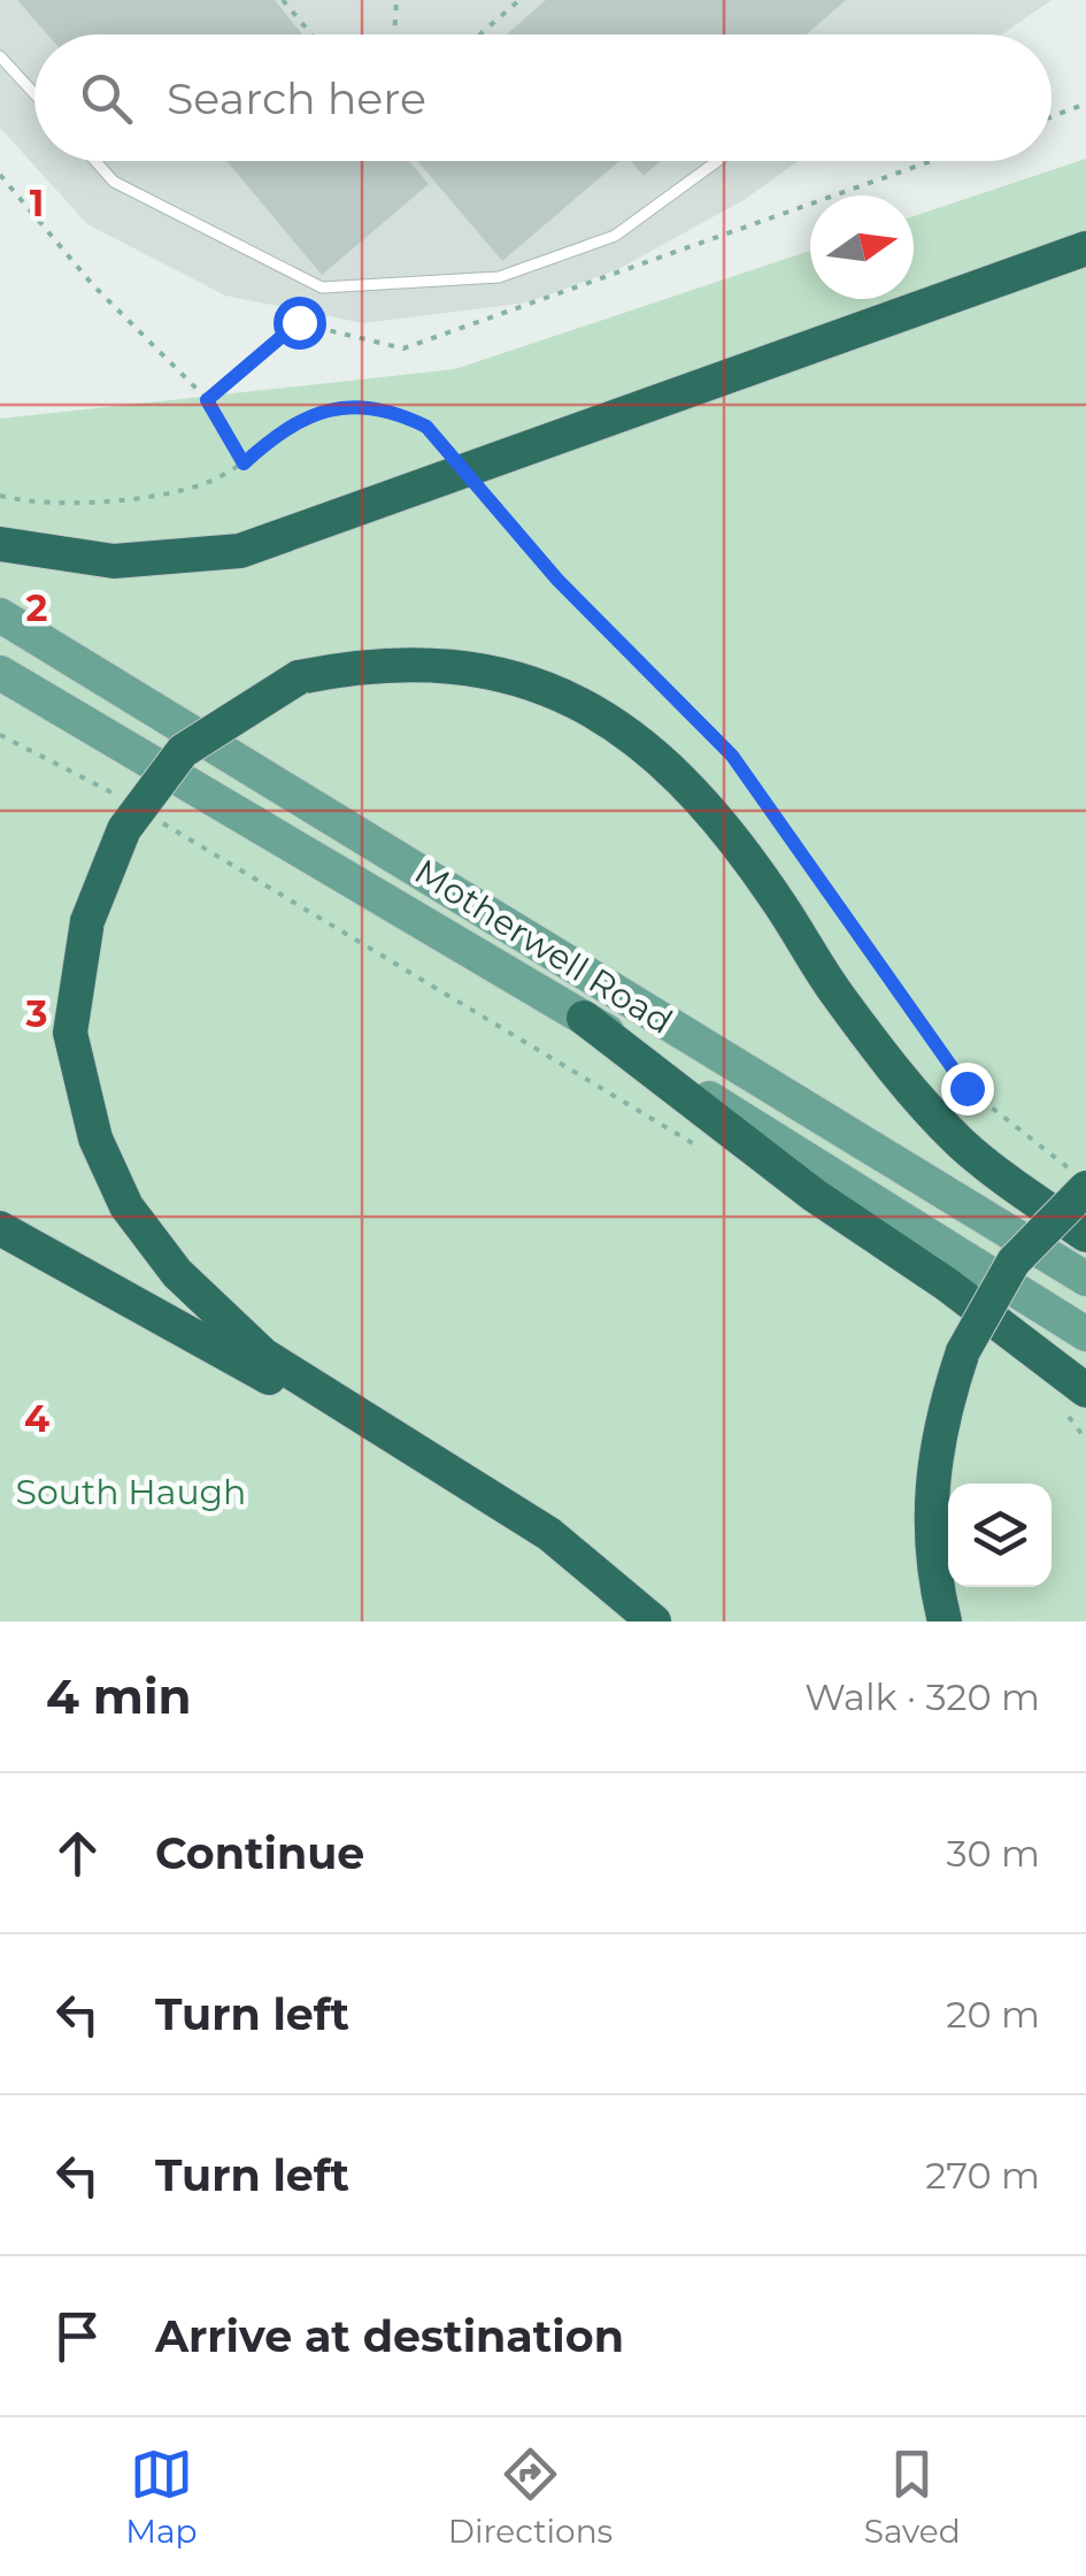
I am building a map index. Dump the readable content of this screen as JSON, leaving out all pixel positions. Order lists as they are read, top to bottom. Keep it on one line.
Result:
{"streets":{"main road":["Motherwell Road"]},"parks":["South Haugh"],"north":"right","page":{"search":"Search here","heading":["4 min","Walk · 320 m"],"list":[["Continue","30 m"],["Turn left","20 m"],["Turn left","270 m"],"Arrive at destination"],"nav":["Map","Directions","Saved"]},"grid":{"rows":["1","2","3","4"]}}
